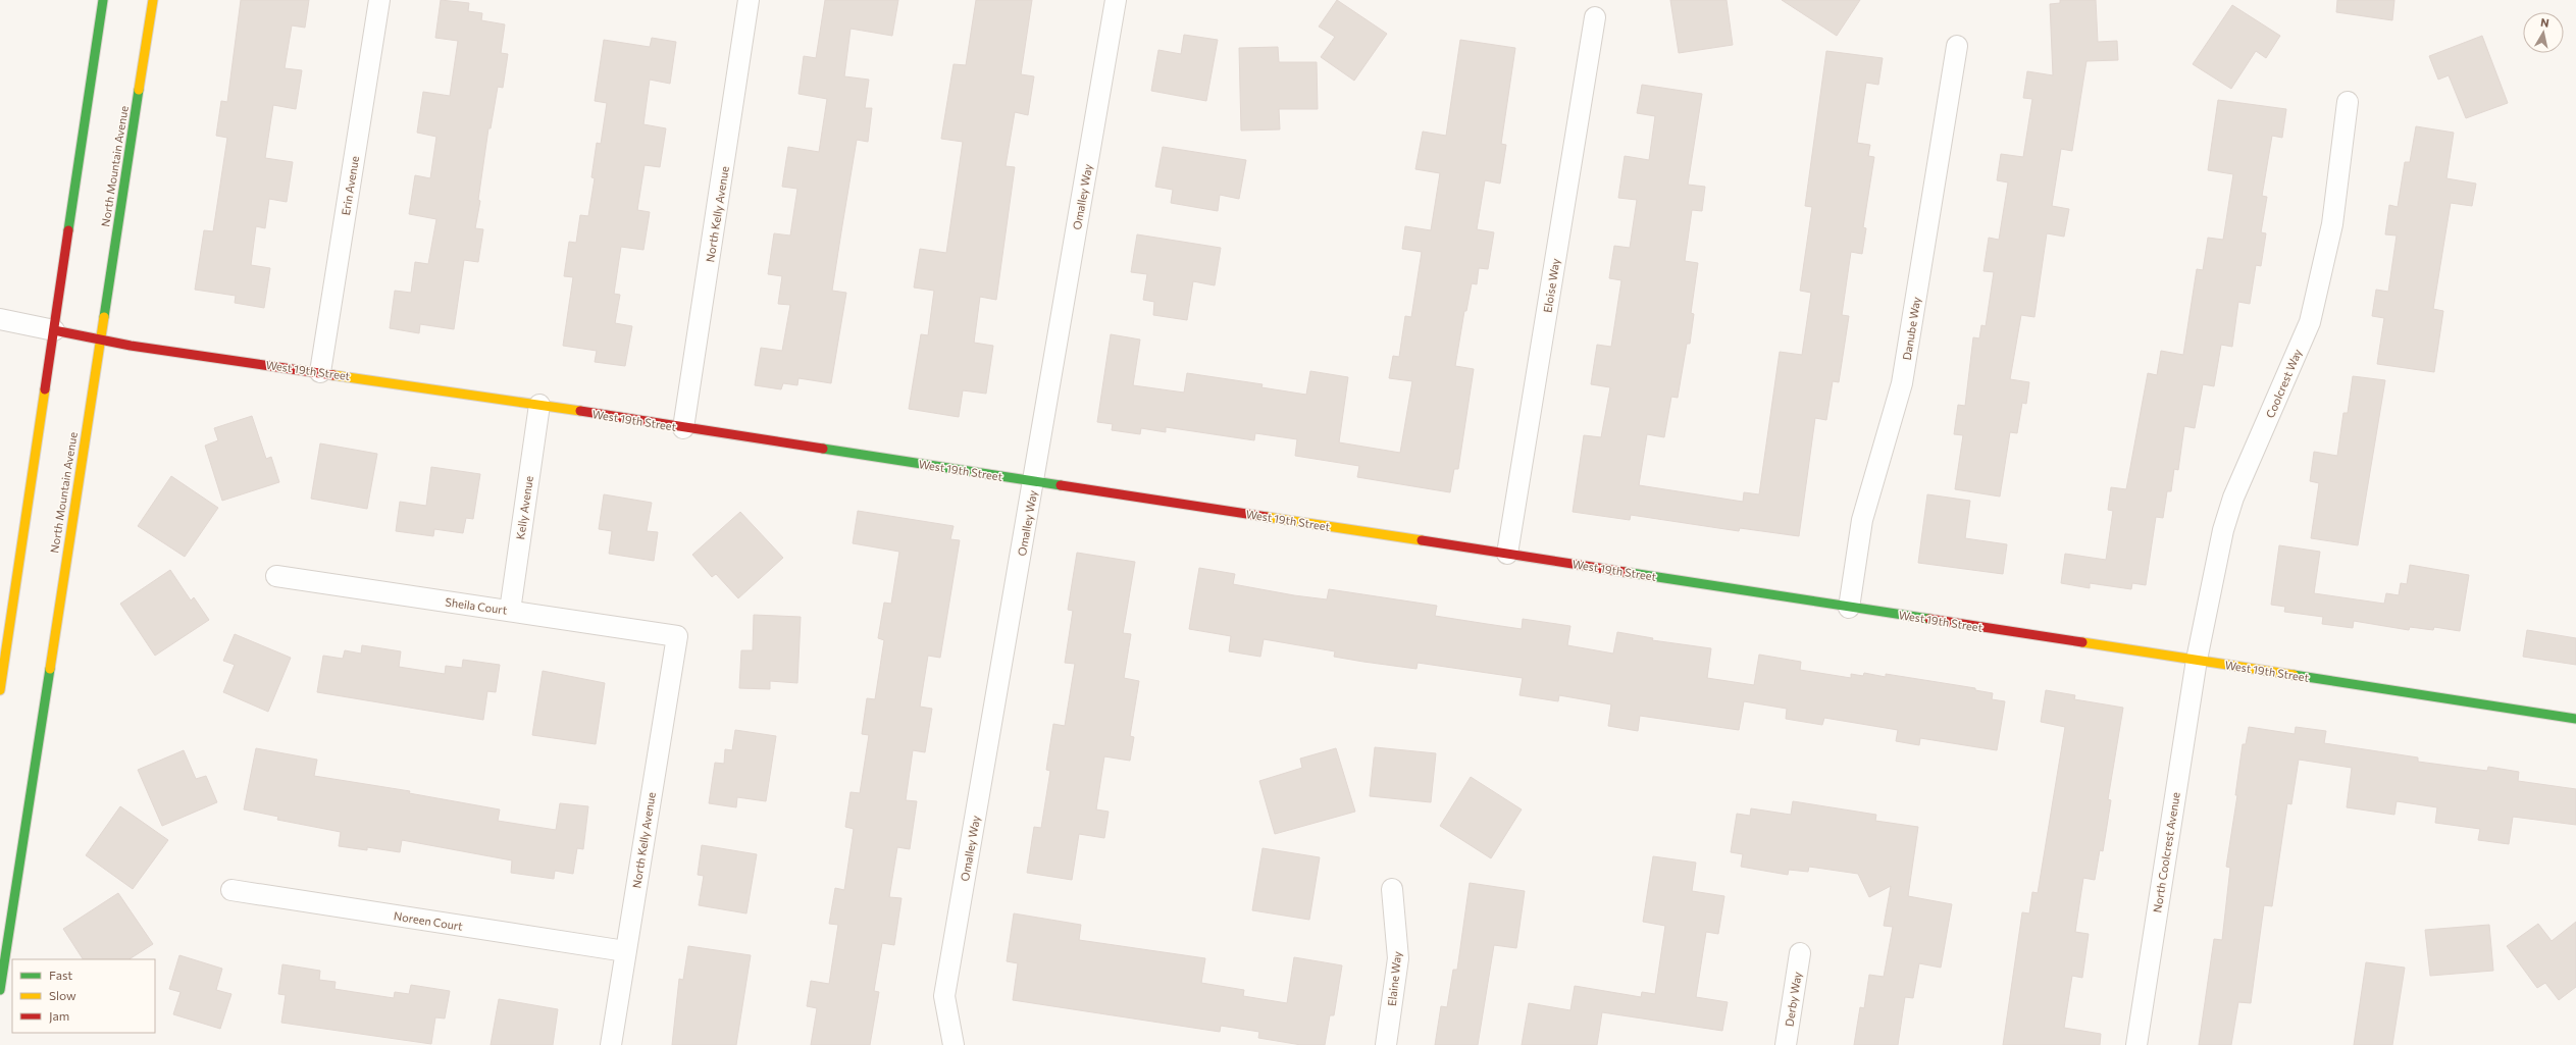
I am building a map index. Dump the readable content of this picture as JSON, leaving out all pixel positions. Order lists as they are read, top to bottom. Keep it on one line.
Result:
{"streets":{"main road":["North Mountain Avenue","West 19th Street"],"street":["Erin Avenue","Omalley Way","North Kelly Avenue","Eloise Way","Danube Way","Coolcrest Way","Kelly Avenue","Sheila Court","North Coolcrest Avenue","Noreen Court","Elaine Way","Derby Way"]},"crossings":[["North Mountain Avenue","West 19th Street"],["Erin Avenue","West 19th Street"],["Omalley Way","West 19th Street"],["North Kelly Avenue","West 19th Street"],["North Kelly Avenue","Sheila Court"],["North Kelly Avenue","Noreen Court"],["Eloise Way","West 19th Street"],["Danube Way","West 19th Street"],["West 19th Street","Coolcrest Way"],["West 19th Street","Kelly Avenue"],["West 19th Street","North Coolcrest Avenue"],["Coolcrest Way","North Coolcrest Avenue"],["Kelly Avenue","Sheila Court"]],"legend":["Fast","Slow","Jam"],"north":"top"}
